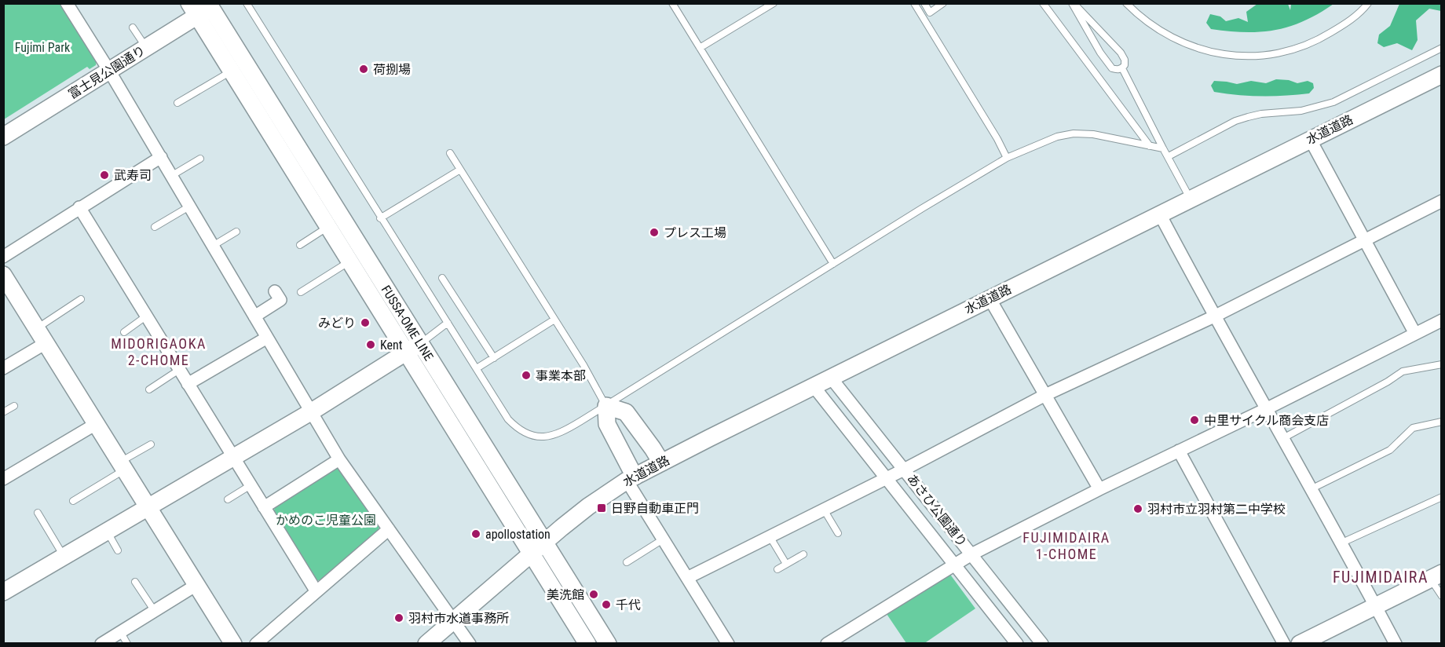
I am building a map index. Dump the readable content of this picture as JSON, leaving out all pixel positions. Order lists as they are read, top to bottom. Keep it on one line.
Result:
{"streets":{"street":["富士見公園通り","水道道路","FUSSA-OME LINE","あさひ公園通り"]},"crossings":[["富士見公園通り","FUSSA-OME LINE"],["水道道路","FUSSA-OME LINE"],["水道道路","あさひ公園通り"]],"districts":["MIDORIGAOKA 2-CHOME","FUJIMIDAIRA 1-CHOME","FUJIMIDAIRA"],"parks":["Fujimi Park","かめのこ児童公園"],"places":{"other":["荷捌場","武寿司","プレス工場","みどり","Kent","事業本部","中里サイクル商会支店","羽村市立羽村第二中学校","apollostation","美洗館","千代","羽村市水道事務所"],"transit":["日野自動車正門"]}}
